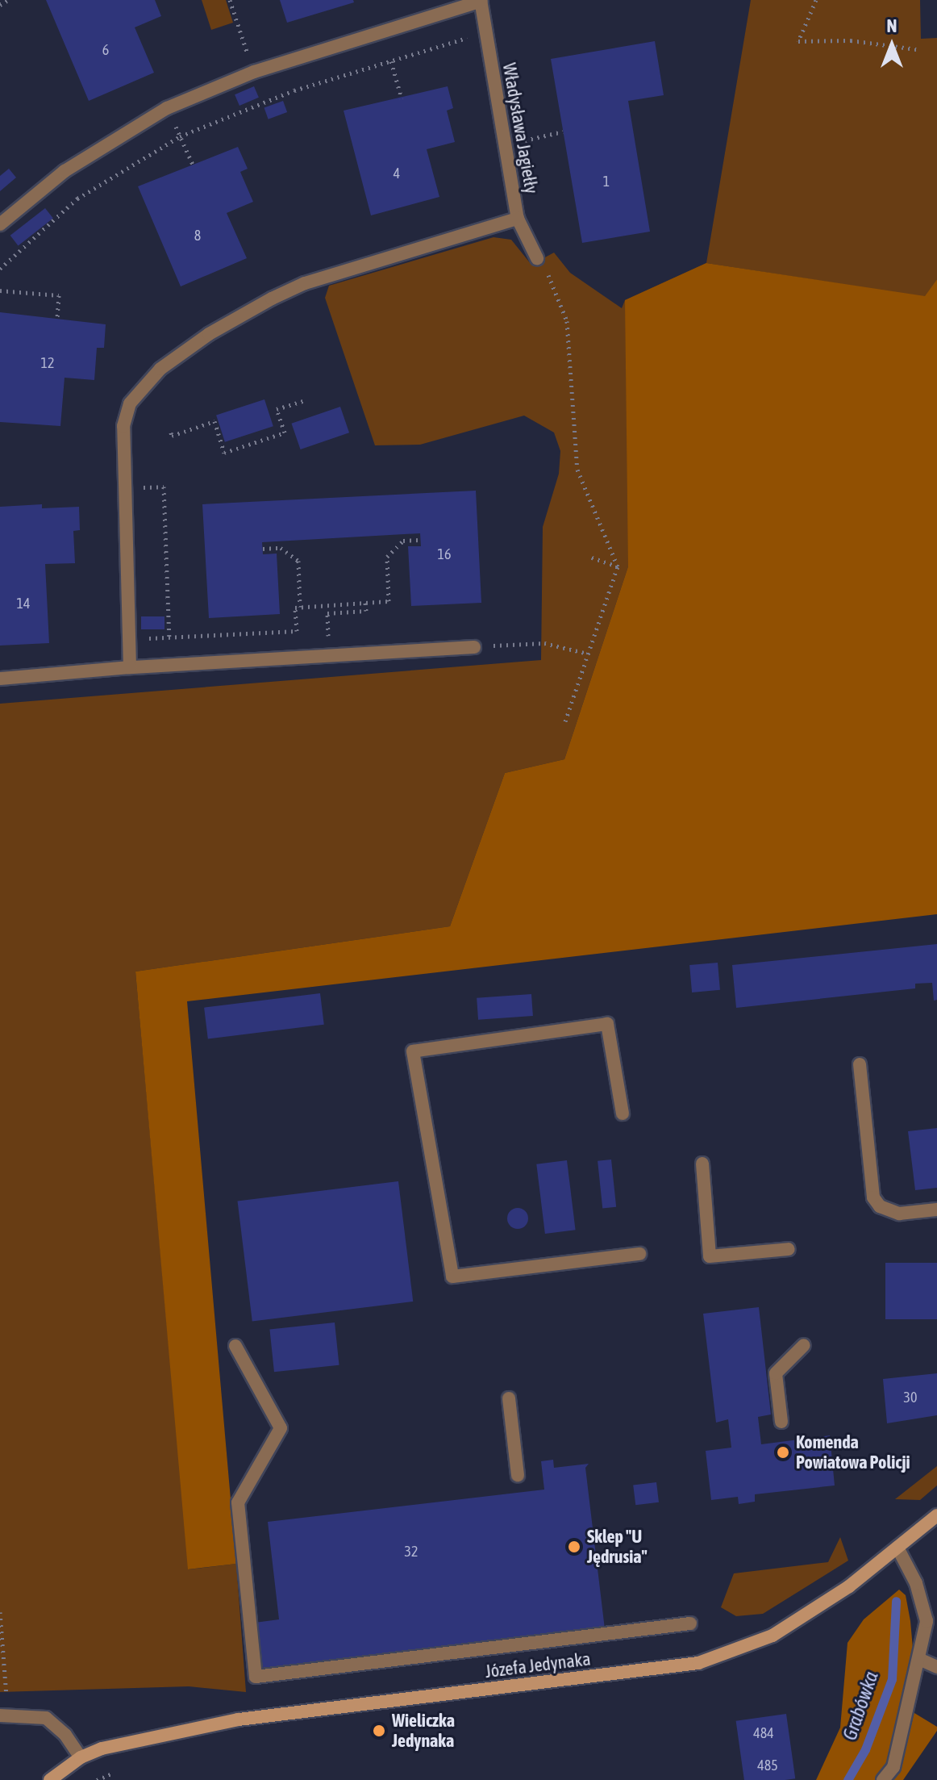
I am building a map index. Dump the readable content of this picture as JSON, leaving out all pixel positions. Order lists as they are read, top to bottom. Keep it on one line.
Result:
{"streets":{"street":["Władysława Jagiełły","Józefa Jedynaka"]},"water":["Grabówka"],"places":["Komenda Powiatowa Policji","Sklep \"U Jędrusia\"","Wieliczka Jedynaka"],"house_numbers":["6","4","1","8","12","16","14","30","32","484","485"],"north":"top"}
